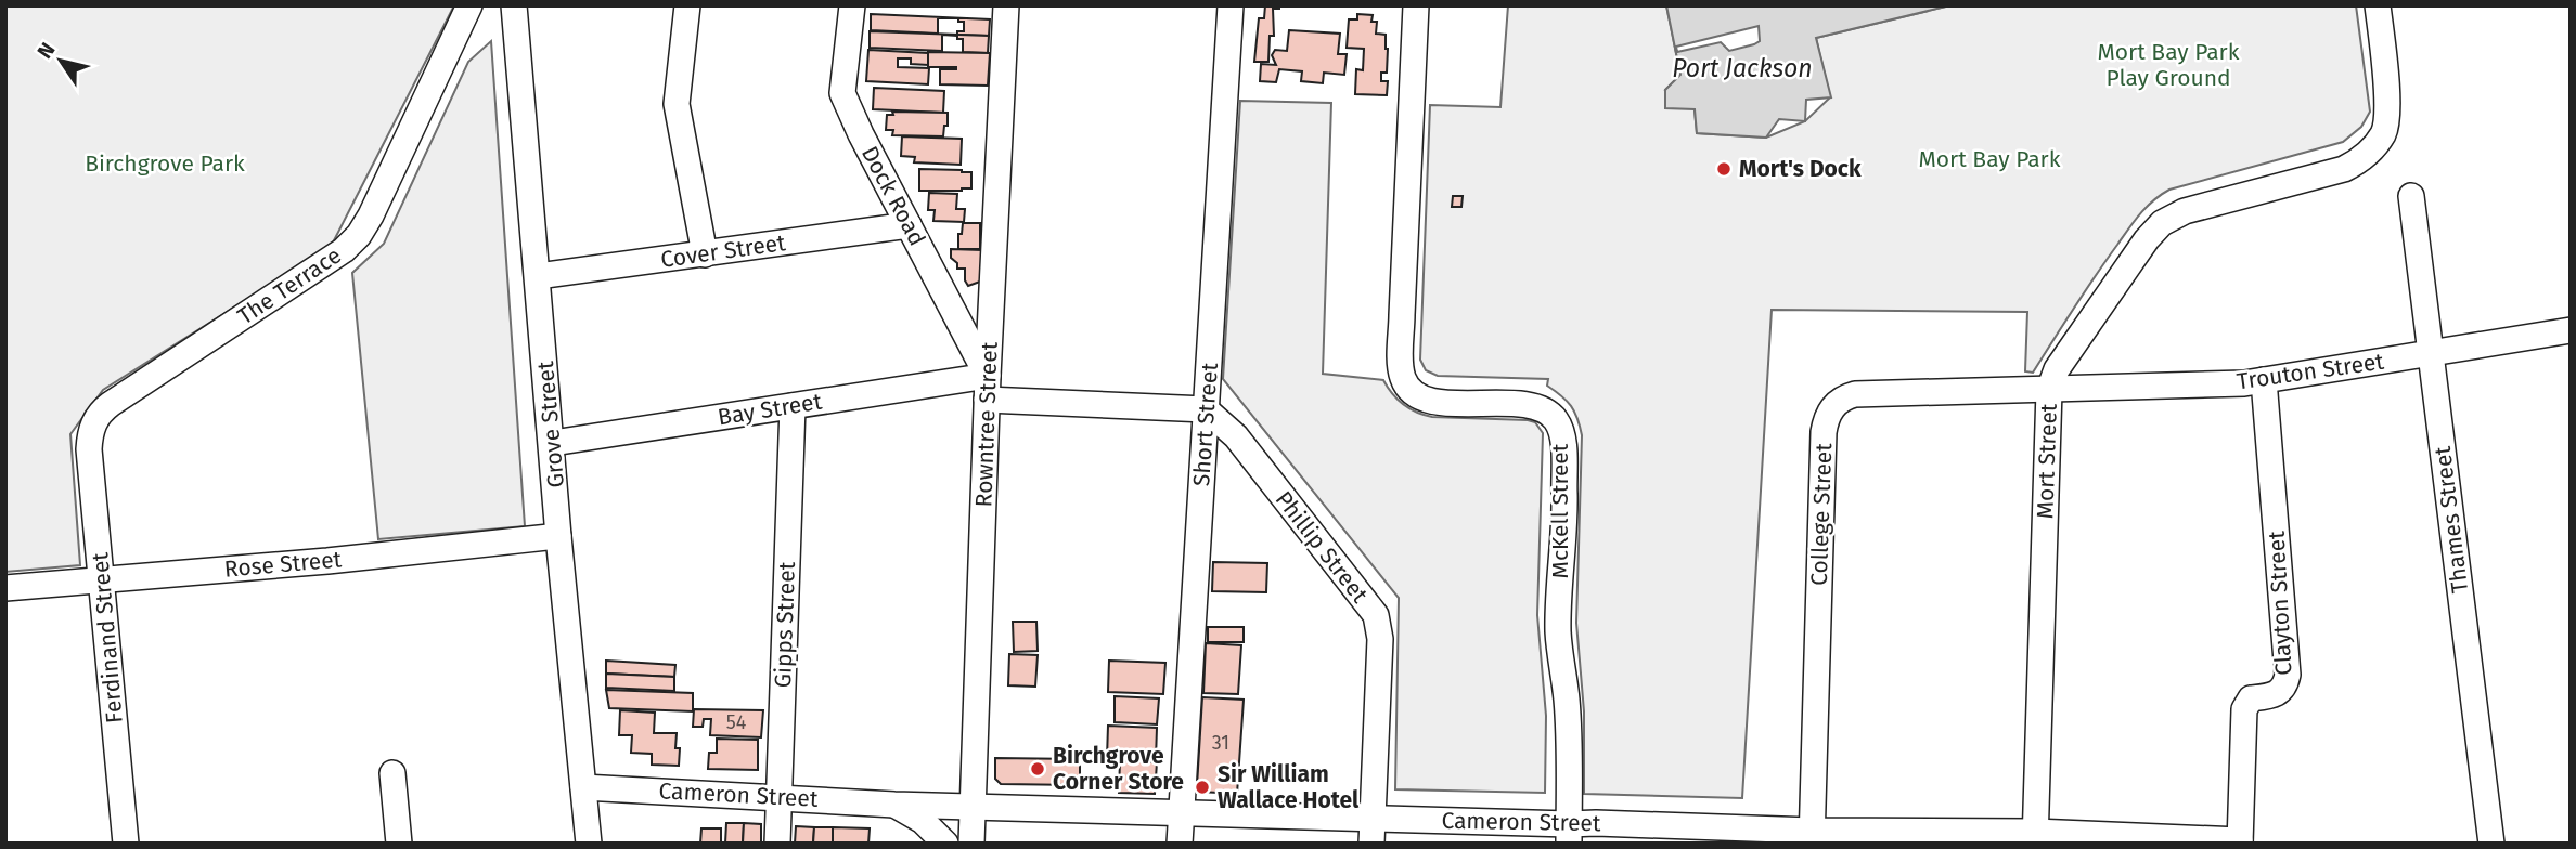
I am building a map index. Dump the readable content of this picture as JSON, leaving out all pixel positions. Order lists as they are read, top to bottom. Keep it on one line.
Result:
{"streets":{"street":["Dock Road","Cover Street","The Terrace","Trouton Street","Bay Street","Grove Street","Rowntree Street","Short Street","Mort Street","McKell Street","College Street","Thames Street","Phillip Street","Rose Street","Clayton Street","Gipps Street","Ferdinand Street","Cameron Street"]},"crossings":[["Dock Road","Cover Street"],["Dock Road","Bay Street"],["Dock Road","Rowntree Street"],["Cover Street","Grove Street"],["The Terrace","Ferdinand Street"],["Trouton Street","Mort Street"],["Trouton Street","College Street"],["Trouton Street","Thames Street"],["Trouton Street","Clayton Street"],["Bay Street","Grove Street"],["Bay Street","Rowntree Street"],["Bay Street","Short Street"],["Bay Street","Phillip Street"],["Bay Street","Gipps Street"],["Grove Street","Rose Street"],["Grove Street","Cameron Street"],["Rowntree Street","Cameron Street"],["Short Street","Phillip Street"],["Short Street","Cameron Street"],["Mort Street","College Street"],["Mort Street","Cameron Street"],["McKell Street","Cameron Street"],["College Street","Cameron Street"],["Phillip Street","Cameron Street"],["Rose Street","Ferdinand Street"],["Clayton Street","Cameron Street"],["Gipps Street","Cameron Street"]],"water":["Port Jackson"],"parks":["Mort Bay Park Play Ground","Mort Bay Park","Birchgrove Park"],"places":["Mort's Dock","Birchgrove Corner Store","Sir William Wallace Hotel"],"house_numbers":["54","31"],"north":"top left"}
